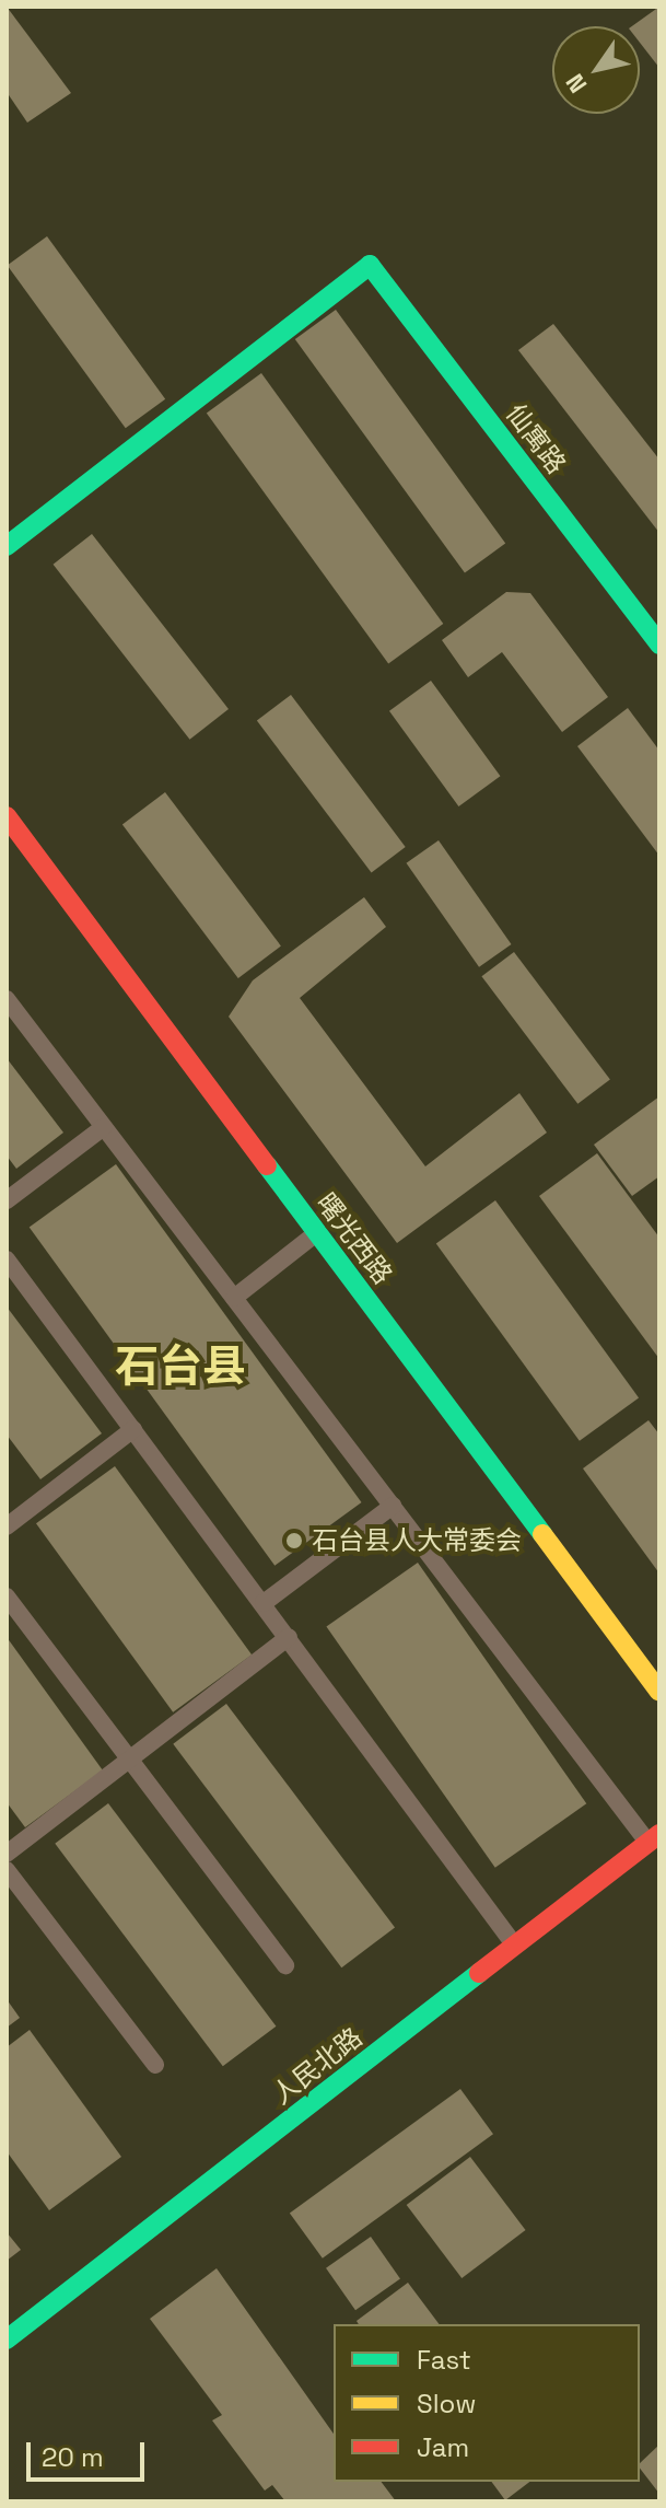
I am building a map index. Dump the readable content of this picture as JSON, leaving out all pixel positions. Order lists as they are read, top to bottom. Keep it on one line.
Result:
{"streets":{"main road":["仙寓路","曙光西路","人民北路"]},"districts":["石台县"],"places":["石台县人大常委会"],"legend":["Fast","Slow","Jam"],"scale_bar":"20 m","north":"bottom left"}
